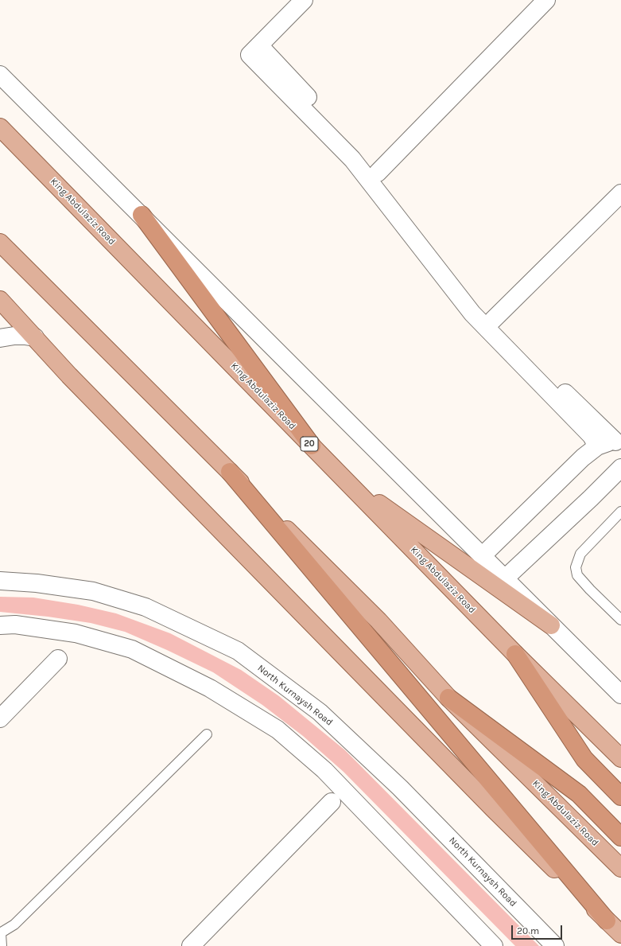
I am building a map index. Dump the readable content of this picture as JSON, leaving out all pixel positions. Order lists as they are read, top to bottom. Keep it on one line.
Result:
{"streets":{"main road":["King Abdulaziz Road","20"],"street":["North Kurnaysh Road"]},"scale_bar":"20 m"}
